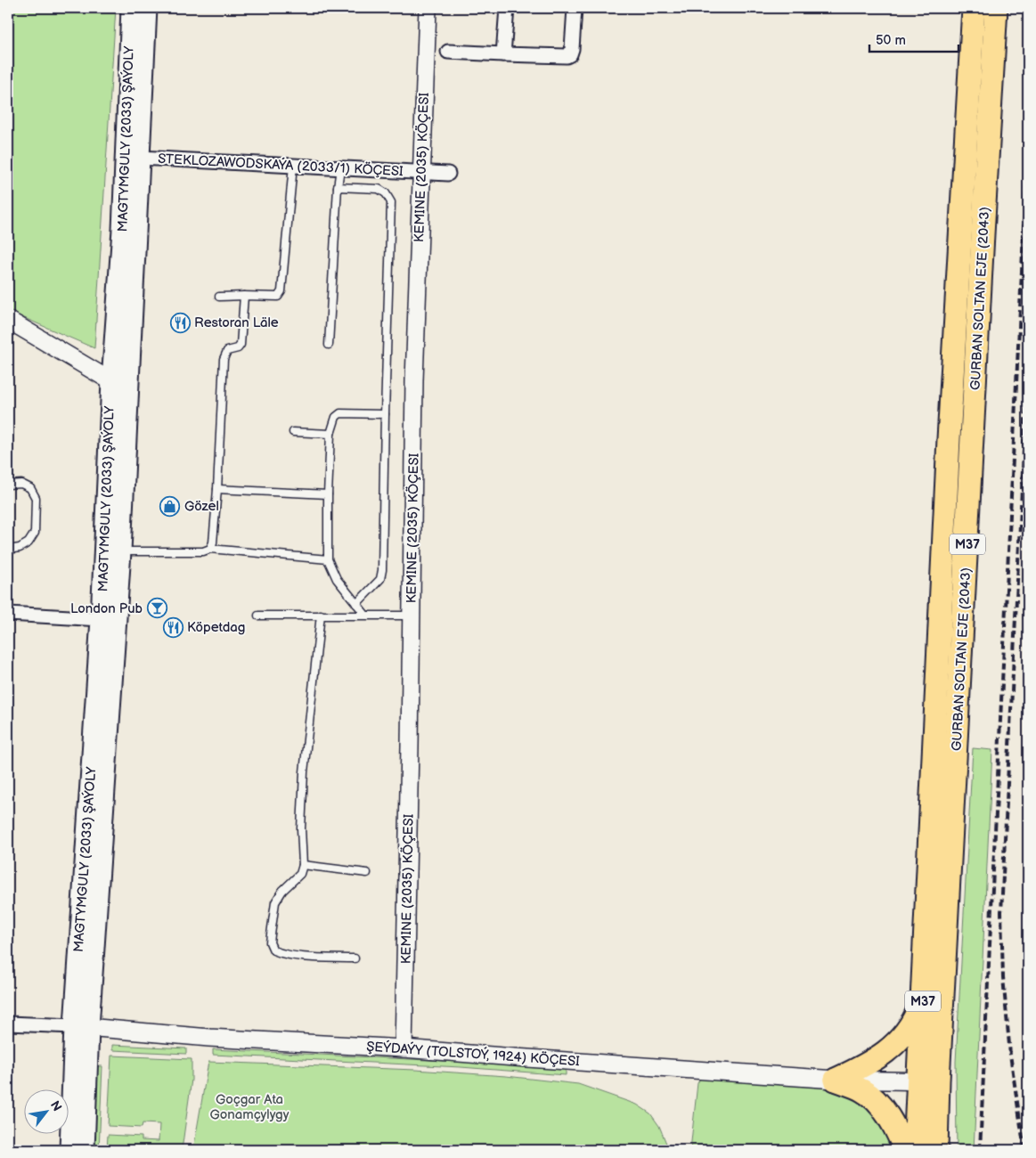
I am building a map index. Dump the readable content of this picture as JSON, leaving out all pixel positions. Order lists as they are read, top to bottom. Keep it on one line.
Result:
{"streets":{"highway":["GURBAN SOLTAN EJE (2043)","M37"],"main road":["MAGTYMGULY (2033) ŞAÝOLY"],"street":["STEKLOZAWODSKAÝA (2033/1) KÖÇESI","KEMINE (2035) KÖÇESI","ŞEÝDAÝY (TOLSTOÝ, 1924) KÖÇESI"]},"crossings":[["MAGTYMGULY (2033) ŞAÝOLY","STEKLOZAWODSKAÝA (2033/1) KÖÇESI"],["MAGTYMGULY (2033) ŞAÝOLY","ŞEÝDAÝY (TOLSTOÝ, 1924) KÖÇESI"],["STEKLOZAWODSKAÝA (2033/1) KÖÇESI","KEMINE (2035) KÖÇESI"],["KEMINE (2035) KÖÇESI","ŞEÝDAÝY (TOLSTOÝ, 1924) KÖÇESI"],["GURBAN SOLTAN EJE (2043)","ŞEÝDAÝY (TOLSTOÝ, 1924) KÖÇESI"]],"parks":["Goçgar Ata Gonamçylygy"],"places":{"restaurant":["Restoran Läle","Köpetdag"],"shop":["Gözel"],"bar":["London Pub"]},"scale_bar":"50 m","north":"top right"}
